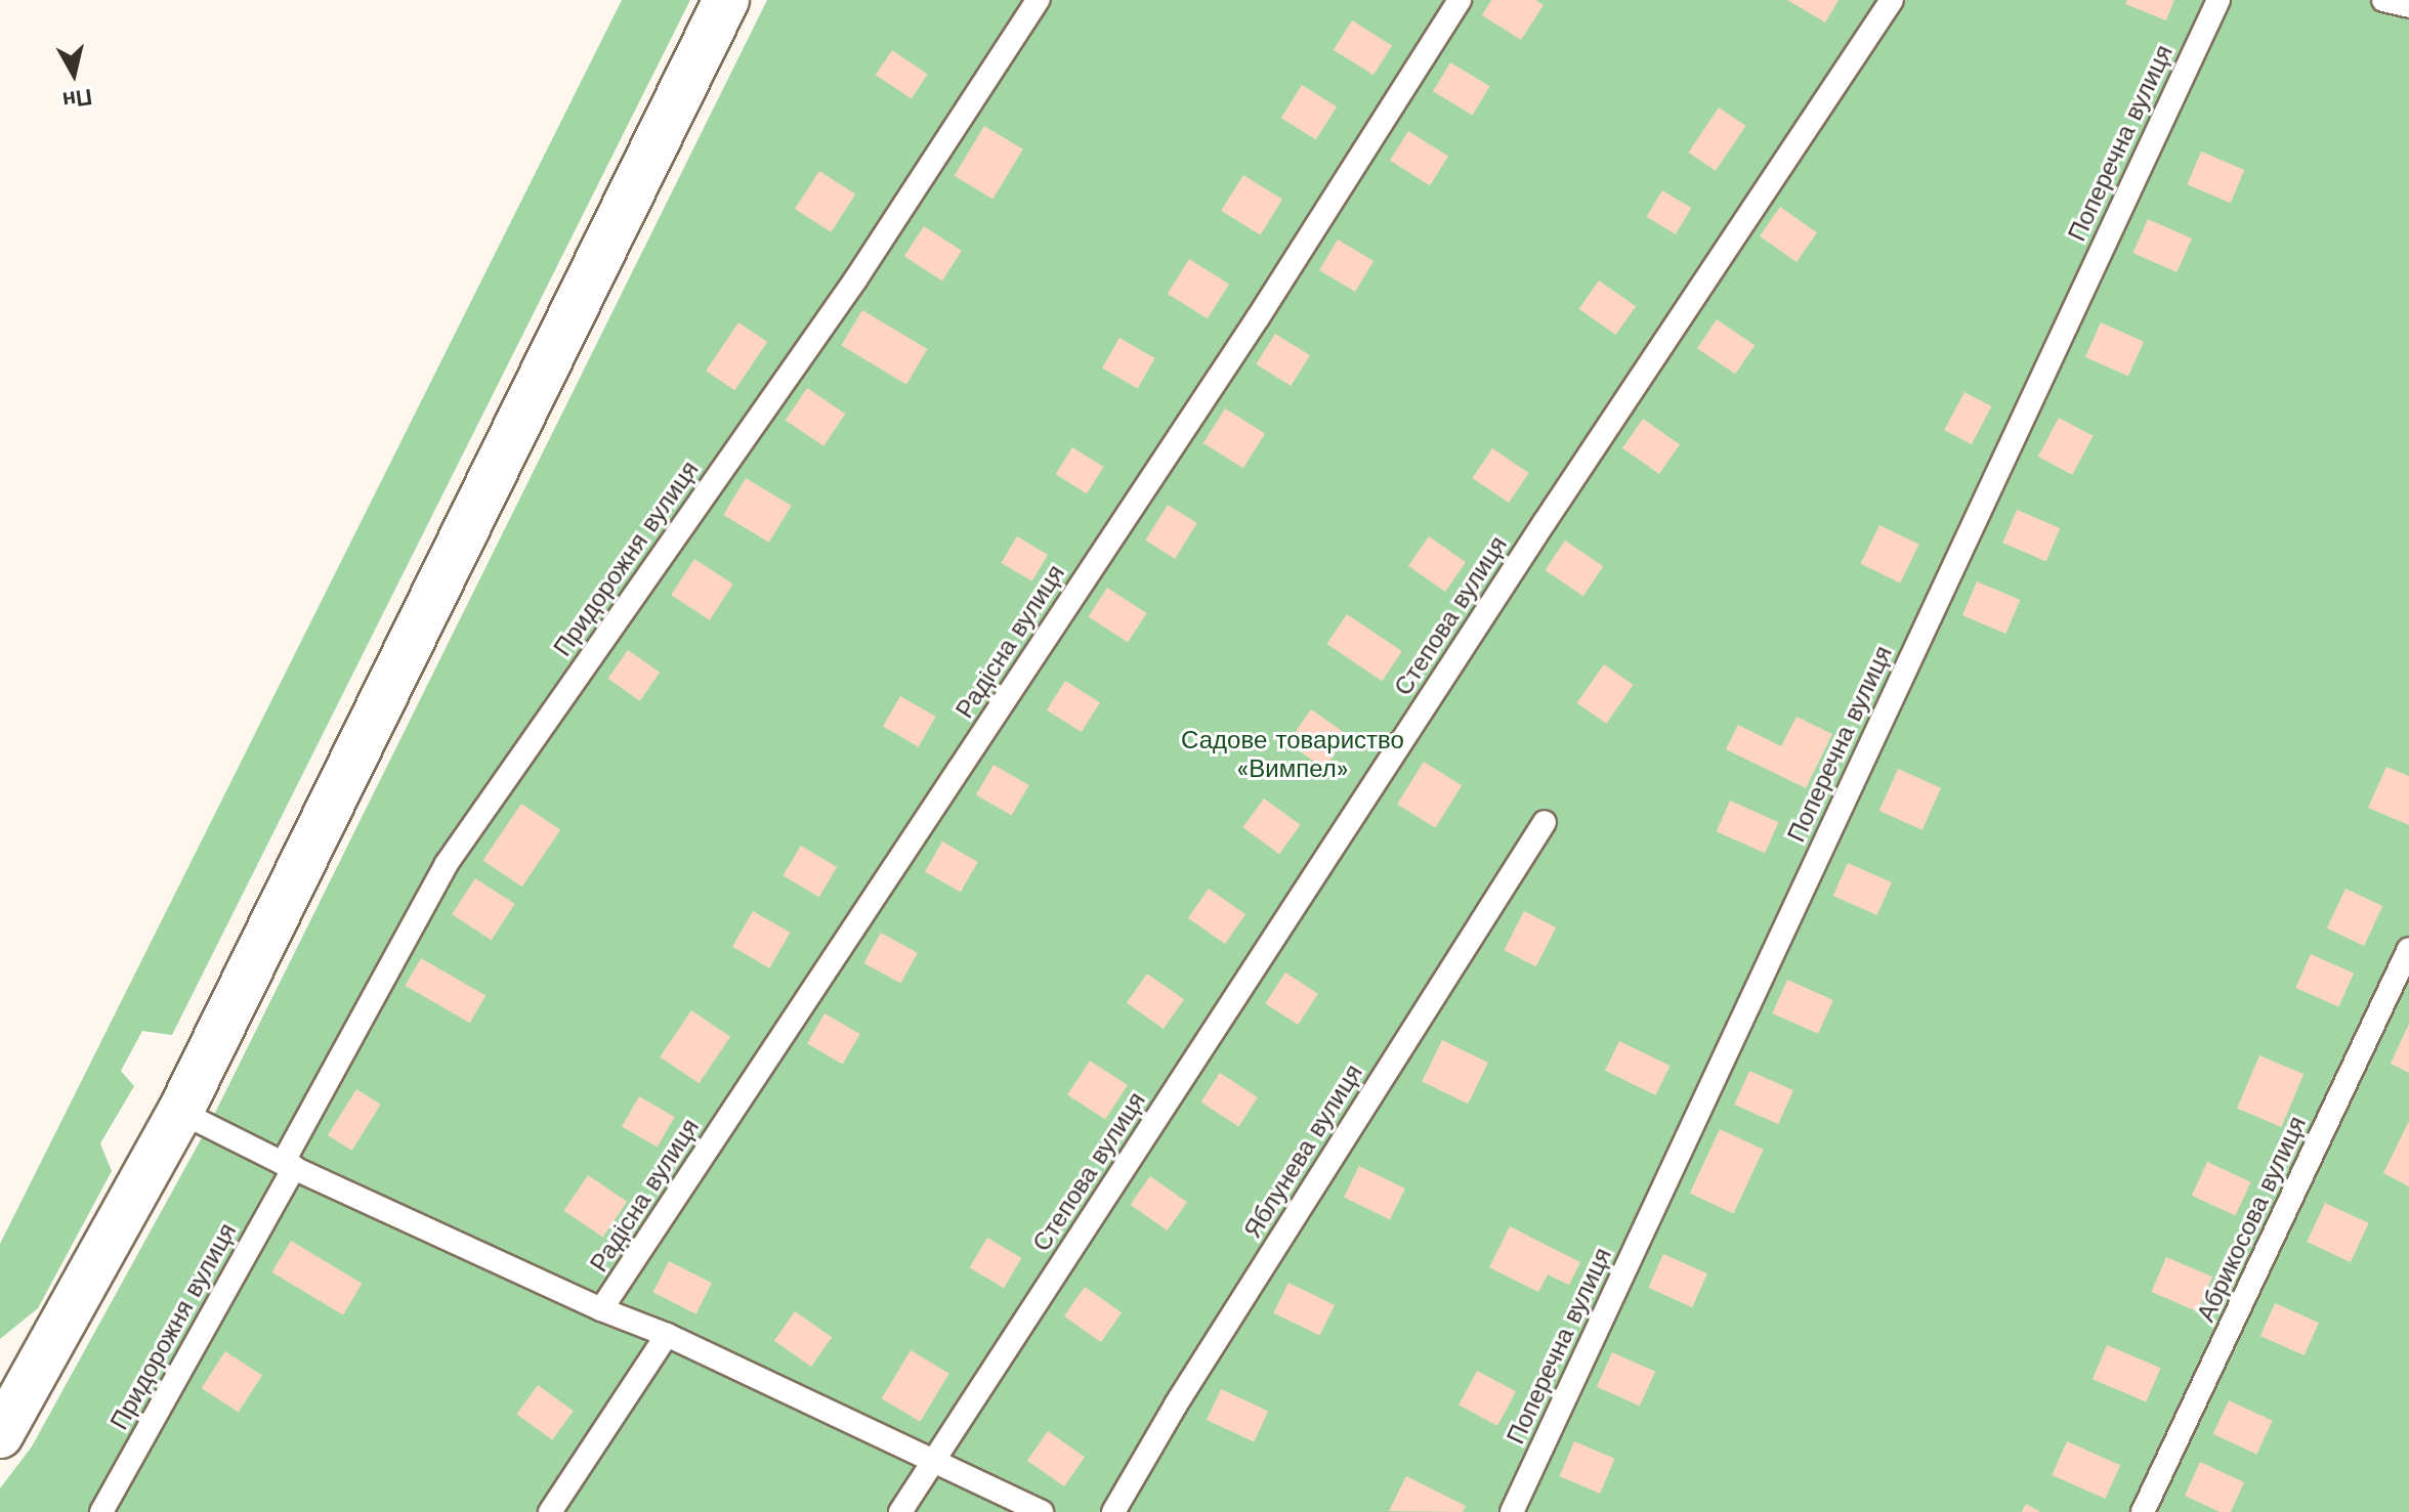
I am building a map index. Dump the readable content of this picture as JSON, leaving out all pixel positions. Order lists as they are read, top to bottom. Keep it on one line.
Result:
{"streets":{"lane":["Поперечна вулиця","Придорожня вулиця","Степова вулиця","Радісна вулиця","Яблунева вулиця","Абрикосова вулиця"]},"parks":["Садове товариство «Вимпел»"],"north":"bottom"}
